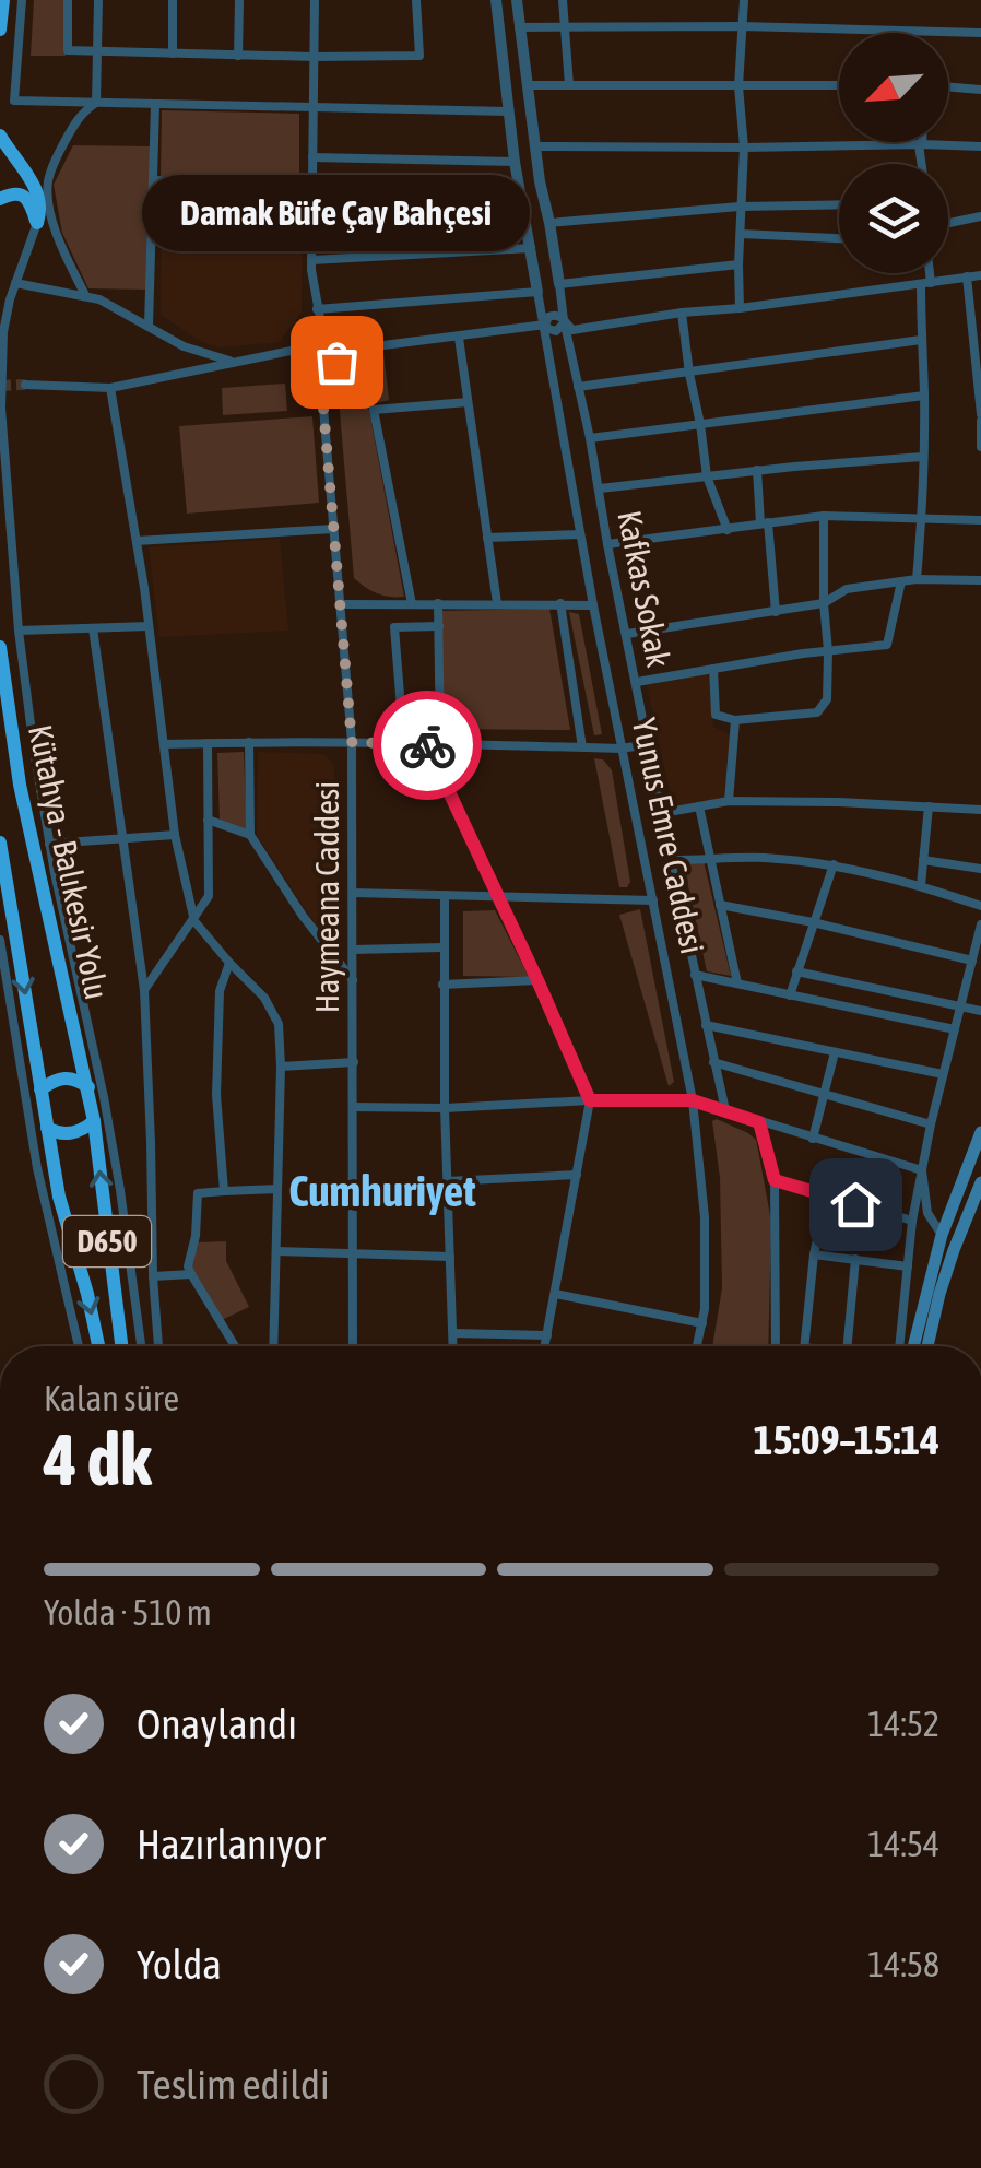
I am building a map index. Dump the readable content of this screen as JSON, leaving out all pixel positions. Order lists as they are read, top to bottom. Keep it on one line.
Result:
{"streets":{"highway":["Kütahya - Balıkesir Yolu","D650"],"street":["Kafkas Sokak","Yunus Emre Caddesi","Haymeana Caddesi"]},"districts":["Cumhuriyet"],"places":["Damak Büfe Çay Bahçesi"],"north":"bottom left","page":{"bubble":"Damak Büfe Çay Bahçesi","heading":["4 dk","Kalan süre","15:09–15:14"],"bar":"Yolda · 510 m","list":[["Onaylandı","14:52"],["Hazırlanıyor","14:54"],["Yolda","14:58"],"Teslim edildi"]}}
